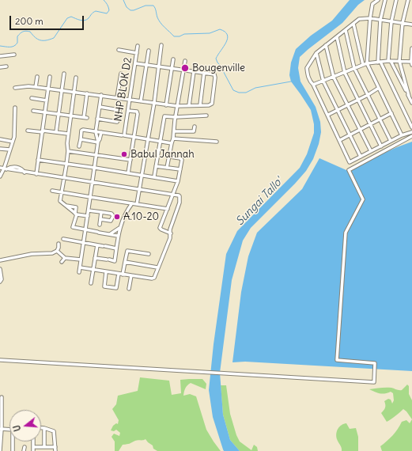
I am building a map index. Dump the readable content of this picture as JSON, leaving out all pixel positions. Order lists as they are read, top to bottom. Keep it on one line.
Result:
{"streets":{"street":["NHP BLOK D2"]},"water":["Sungai Tallo'"],"places":["Bougenville","Babul Jannah","A.10-20"],"scale_bar":"200 m","north":"left"}
